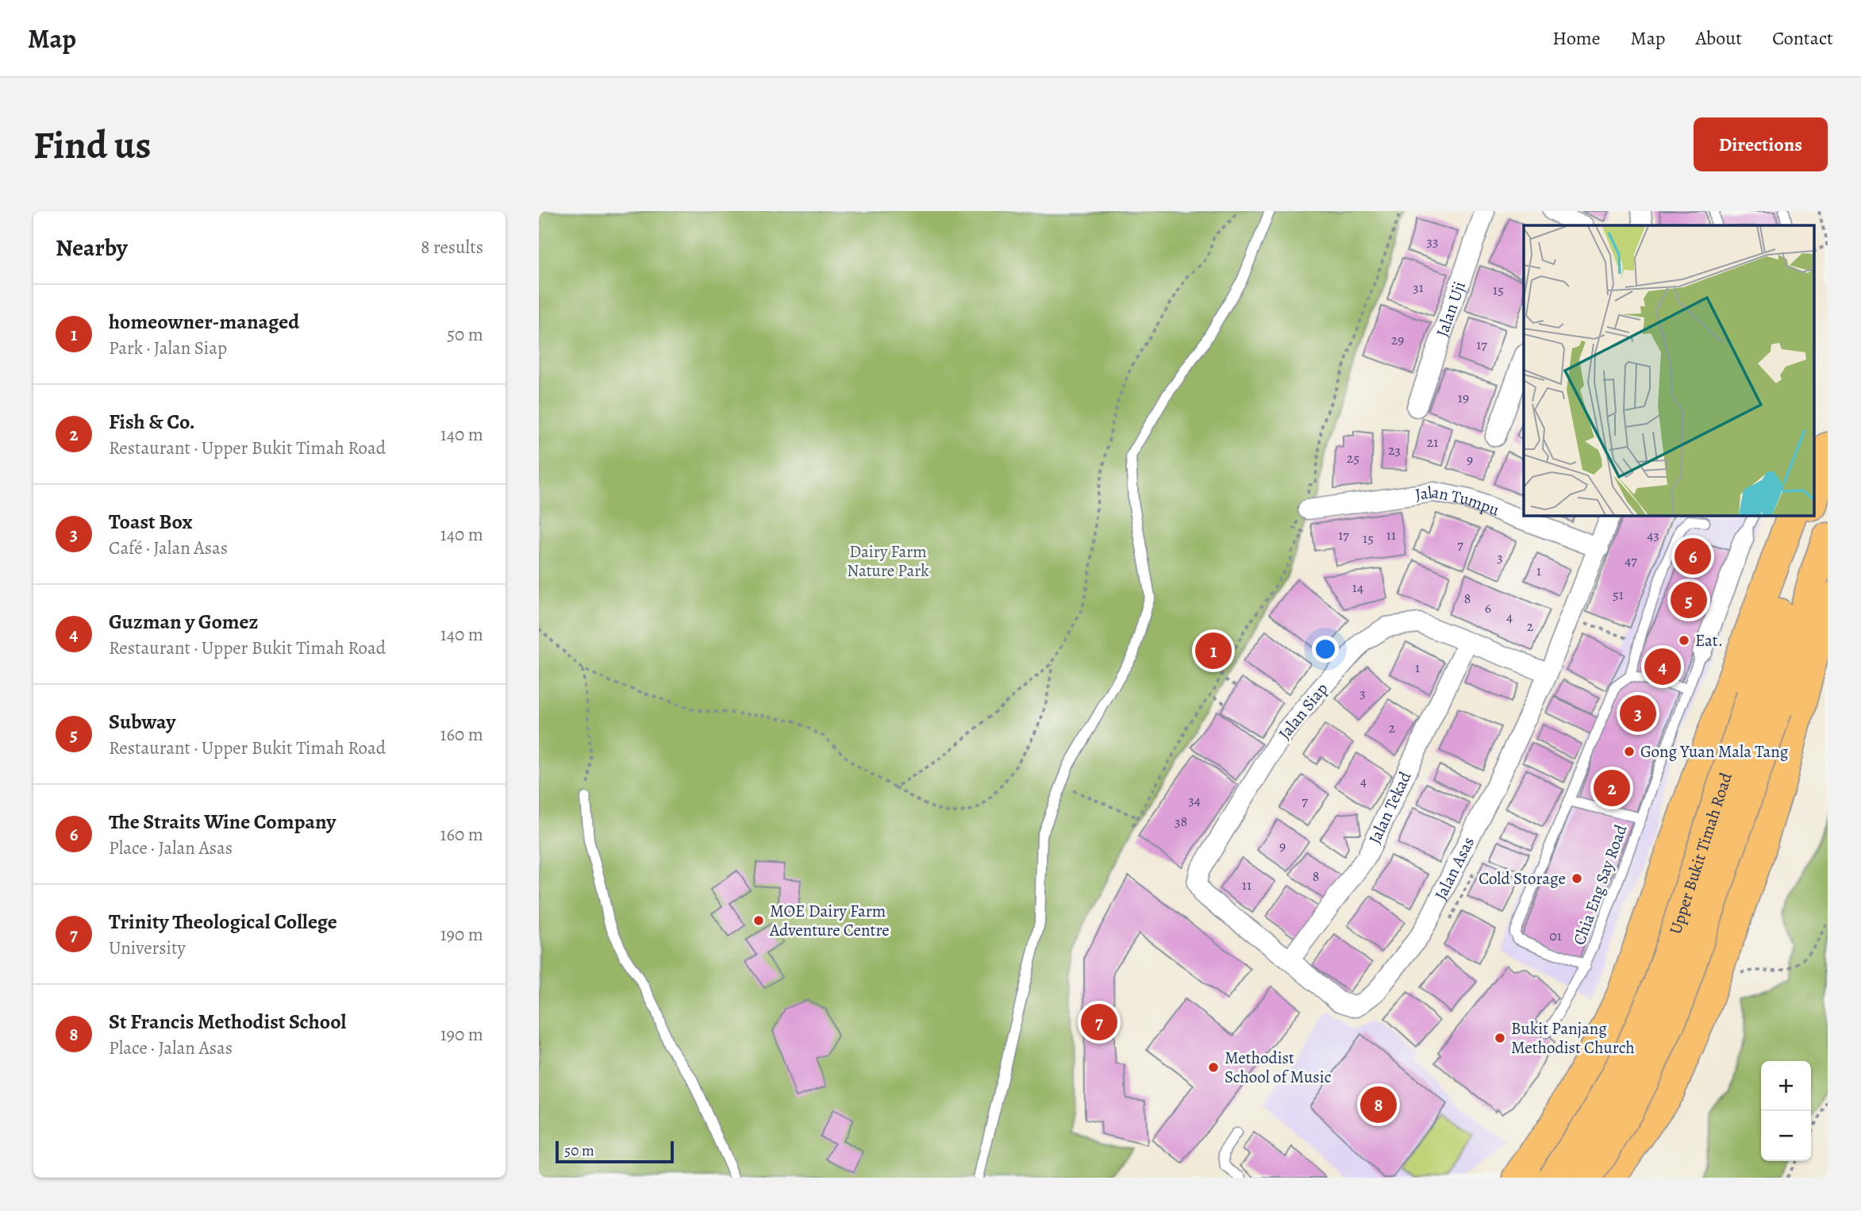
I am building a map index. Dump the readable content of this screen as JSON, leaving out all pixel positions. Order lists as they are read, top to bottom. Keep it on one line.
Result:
{"streets":{"highway":["Upper Bukit Timah Road"],"street":["Jalan Uji","Jalan Tumpu","Jalan Siap","Jalan Tekad","Jalan Asas"],"lane":["Chia Eng Say Road"]},"crossings":[["Jalan Tumpu","Jalan Asas"],["Jalan Siap","Jalan Tekad"],["Jalan Siap","Jalan Asas"],["Jalan Tekad","Jalan Asas"]],"parks":["Dairy Farm Nature Park"],"places":["Eat.","Gong Yuan Mala Tang","Cold Storage","MOE Dairy Farm Adventure Centre","Bukit Panjang Methodist Church","Methodist School of Music"],"house_numbers":["33","31","15","29","17","19","21","23","25","9","17","11","43","15","7","3","47","1","14","51","8","6","4","2","1","3","2","4","34","7","38","9","8","11","01"],"scale_bar":"50 m","page":{"header":"Map","nav":["Home","Map","About","Contact"],"buttons":"Directions","title":"Find us","heading":["Nearby","8 results"],"list":[{"mark":"1","name":"homeowner-managed","note":"Park · Jalan Siap","value":"50 m"},{"mark":"2","name":"Fish & Co.","note":"Restaurant · Upper Bukit Timah Road","value":"140 m"},{"mark":"3","name":"Toast Box","note":"Café · Jalan Asas","value":"140 m"},{"mark":"4","name":"Guzman y Gomez","note":"Restaurant · Upper Bukit Timah Road","value":"140 m"},{"mark":"5","name":"Subway","note":"Restaurant · Upper Bukit Timah Road","value":"160 m"},{"mark":"6","name":"The Straits Wine Company","note":"Place · Jalan Asas","value":"160 m"},{"mark":"7","name":"Trinity Theological College","note":"University","value":"190 m"},{"mark":"8","name":"St Francis Methodist School","note":"Place · Jalan Asas","value":"190 m"}],"pins":["6","5","1","4","3","2","7","8"],"map_buttons":["+","−"],"scale":"50 m"}}
